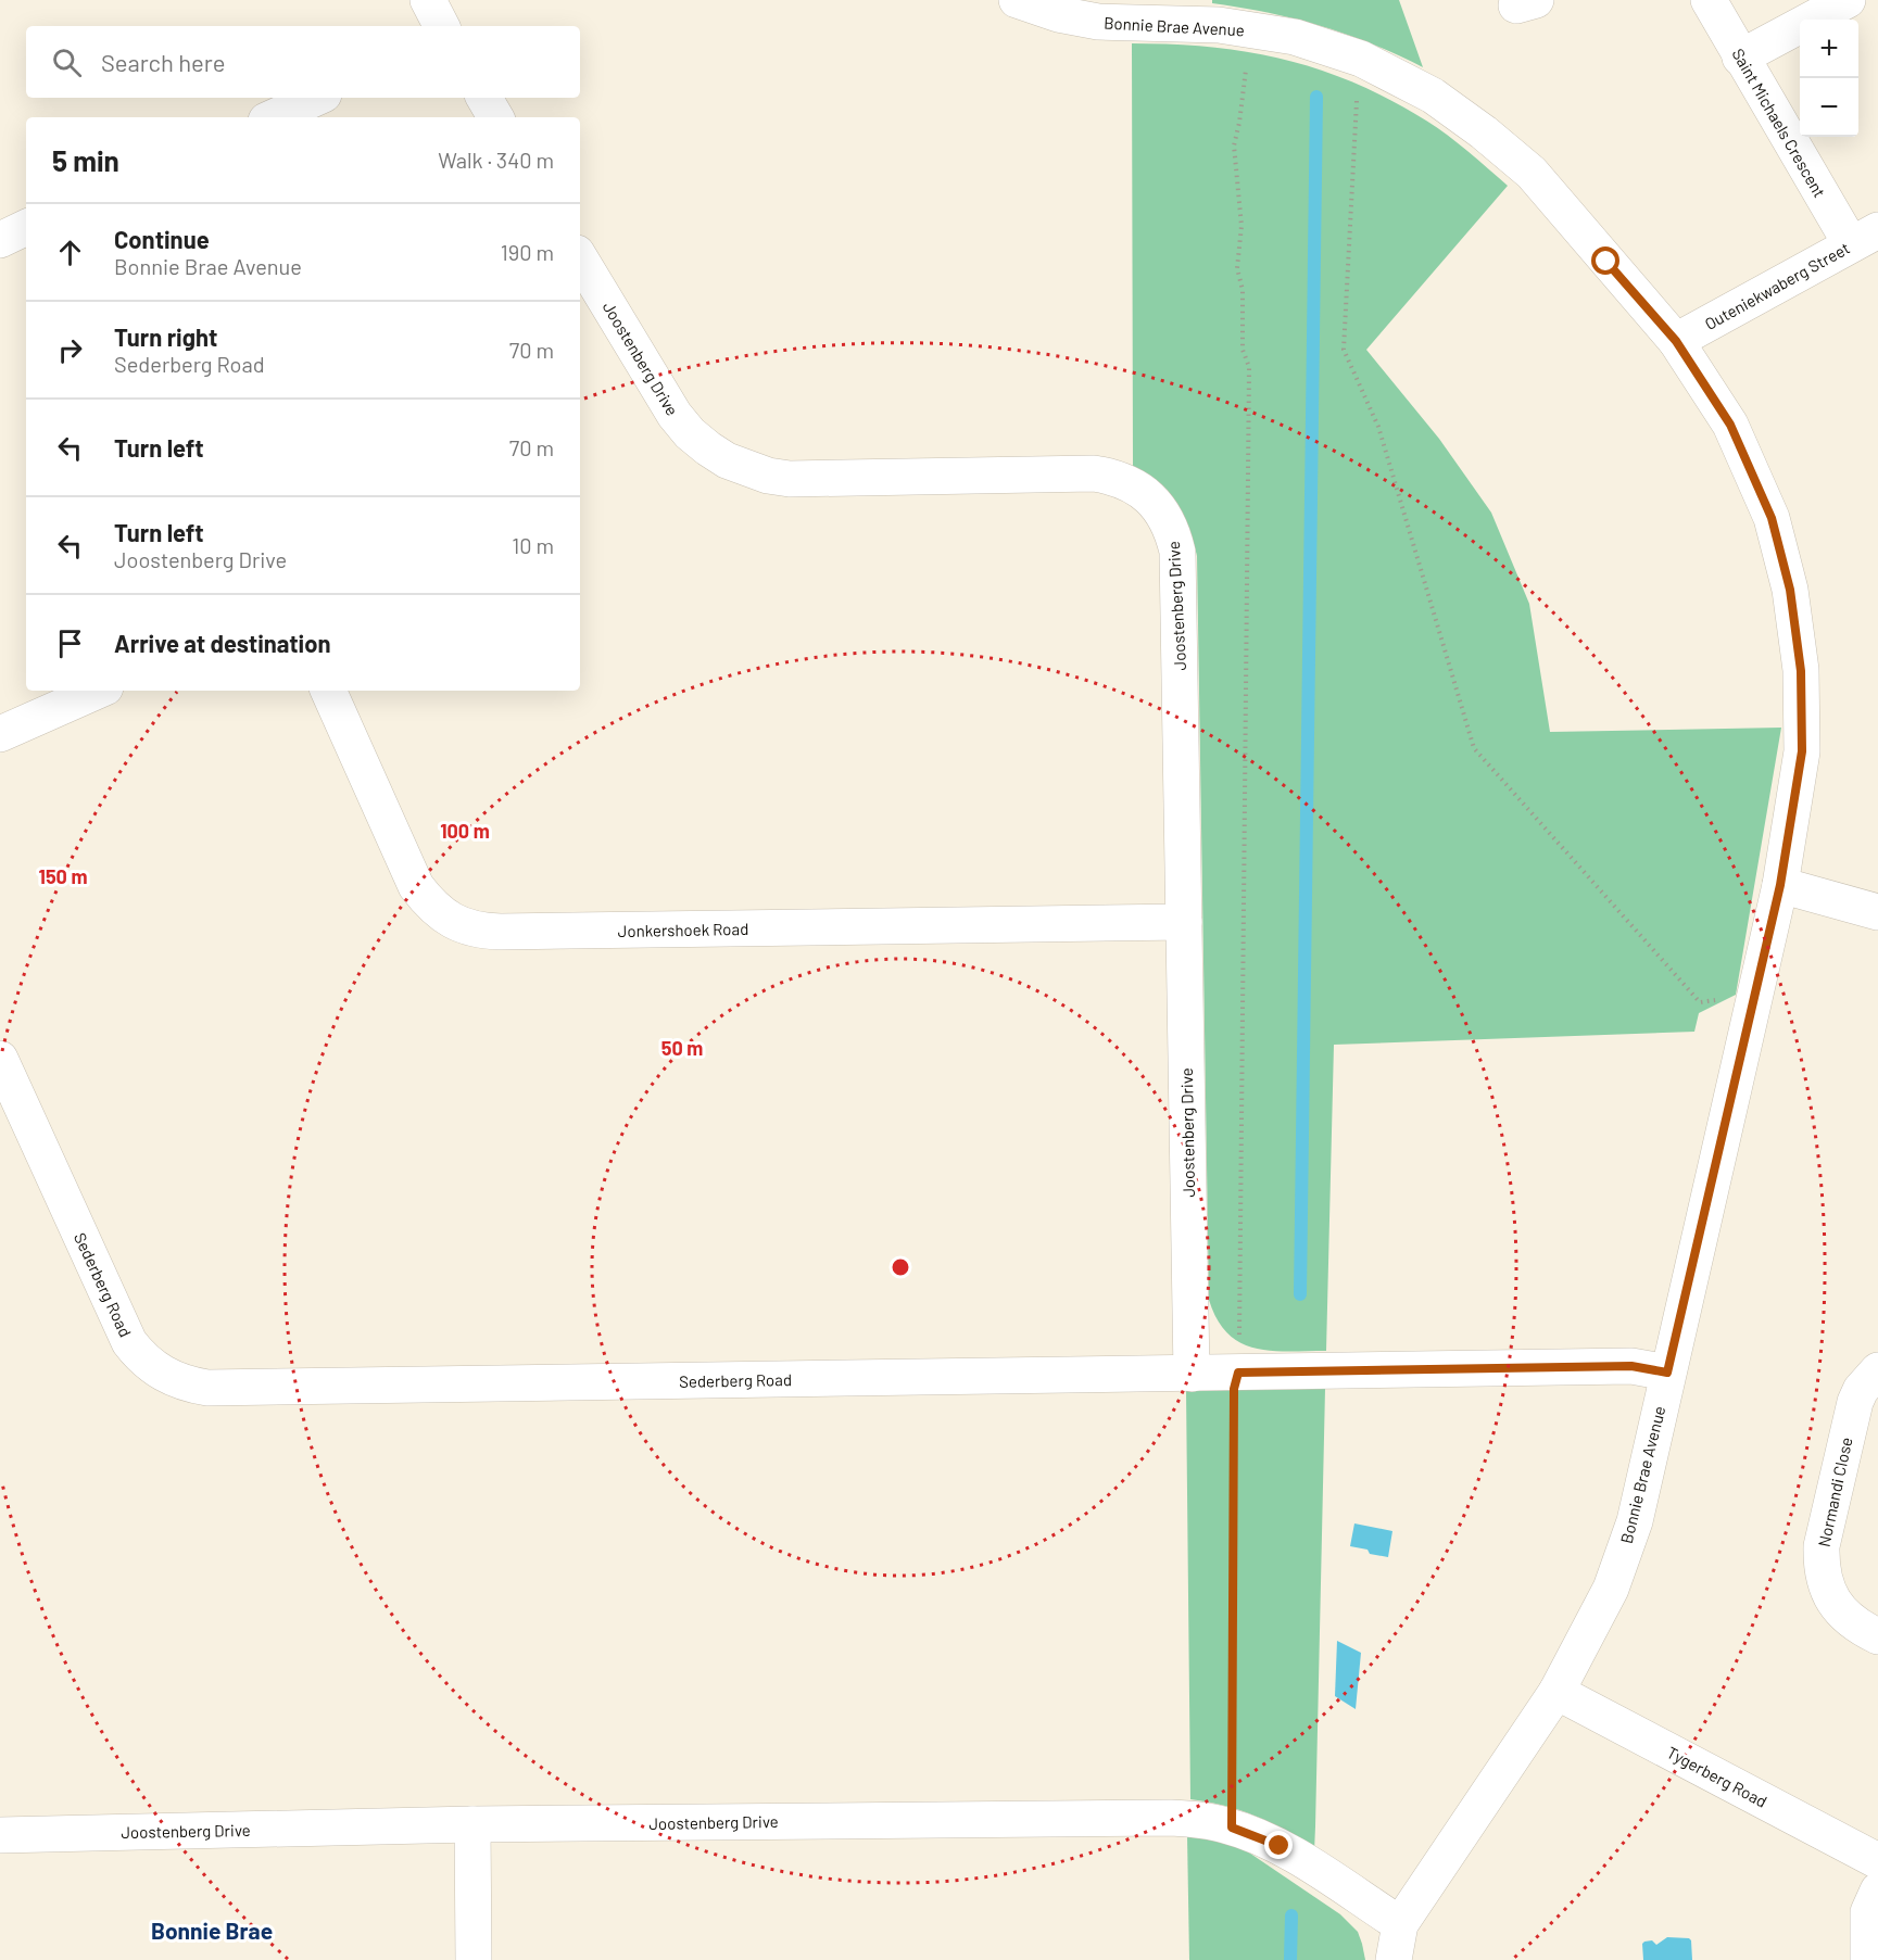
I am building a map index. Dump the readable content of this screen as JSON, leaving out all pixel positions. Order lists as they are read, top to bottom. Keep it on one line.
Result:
{"streets":{"street":["Bonnie Brae Avenue","Saint Michaels Crescent","Outeniekwaberg Street","Joostenberg Drive","Jonkershoek Road","Sederberg Road","Normandi Close","Tygerberg Road"]},"crossings":[["Bonnie Brae Avenue","Outeniekwaberg Street"],["Bonnie Brae Avenue","Joostenberg Drive"],["Bonnie Brae Avenue","Sederberg Road"],["Bonnie Brae Avenue","Tygerberg Road"],["Saint Michaels Crescent","Outeniekwaberg Street"],["Joostenberg Drive","Jonkershoek Road"],["Joostenberg Drive","Sederberg Road"]],"districts":["Bonnie Brae"],"page":{"map_buttons":["+","−"],"search":"Search here","heading":["5 min","Walk · 340 m"],"list":[["Continue","Bonnie Brae Avenue","190 m"],["Turn right","Sederberg Road","70 m"],["Turn left","70 m"],["Turn left","Joostenberg Drive","10 m"],"Arrive at destination"]},"rings":["100 m","150 m","50 m"]}
